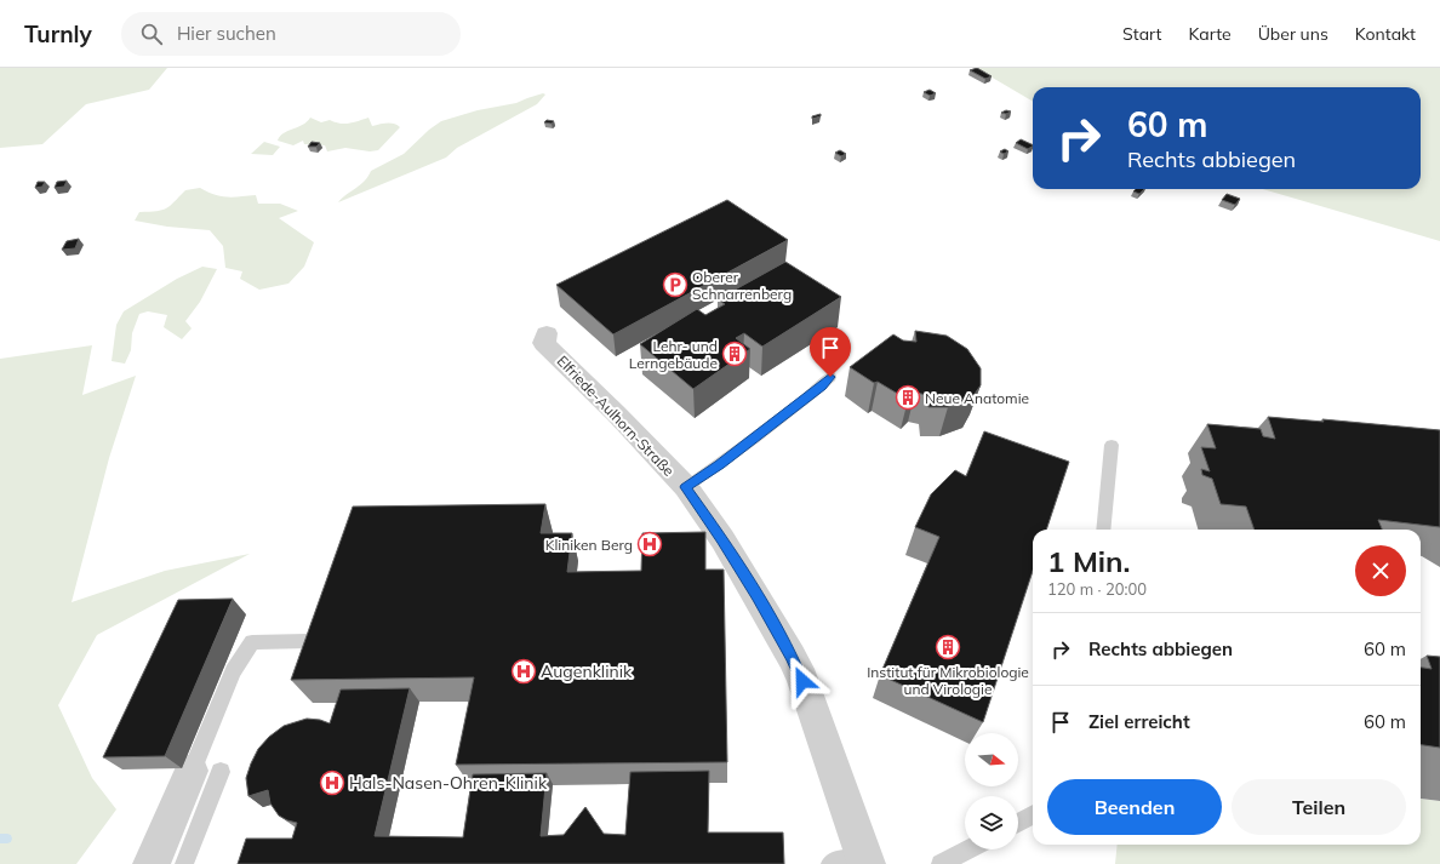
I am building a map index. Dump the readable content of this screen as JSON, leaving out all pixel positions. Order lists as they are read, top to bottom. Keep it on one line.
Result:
{"streets":{"street":["Elfriede-Aulhorn-Straße"]},"places":{"parking":["Oberer Schnarrenberg"],"building":["Lehr- und Lerngebäude","Neue Anatomie","Institut für Mikrobiologie und Virologie"],"hospital":["Kliniken Berg","Augenklinik","Hals-Nasen-Ohren-Klinik"]},"north":"right","page":{"header":"Turnly","search":"Hier suchen","nav":["Start","Karte","Über uns","Kontakt"],"turn":["60 m","Rechts abbiegen"],"heading":["1 Min.","120 m · 20:00"],"list":[{"name":"Rechts abbiegen","value":"60 m"},{"name":"Ziel erreicht","value":"60 m"}],"buttons":["Beenden","Teilen"]}}
